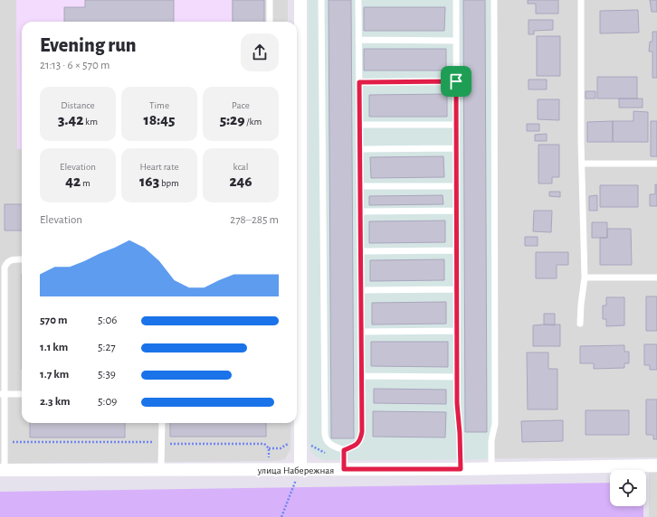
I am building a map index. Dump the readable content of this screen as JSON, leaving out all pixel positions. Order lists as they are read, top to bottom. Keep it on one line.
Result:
{"streets":{"street":["улица Набережная"]},"page":{"heading":["Evening run","21:13 · 6 × 570 m"],"stats":[["Distance","3.42 km"],["Time","18:45"],["Pace","5:29 /km"],["Elevation","42 m"],["Heart rate","163 bpm"],["kcal","246"]],"chart":["Elevation","278–285 m"],"list":[{"name":"570 m","note":"5:06"},{"name":"1.1 km","note":"5:27"},{"name":"1.7 km","note":"5:39"},{"name":"2.3 km","note":"5:09"}]}}
